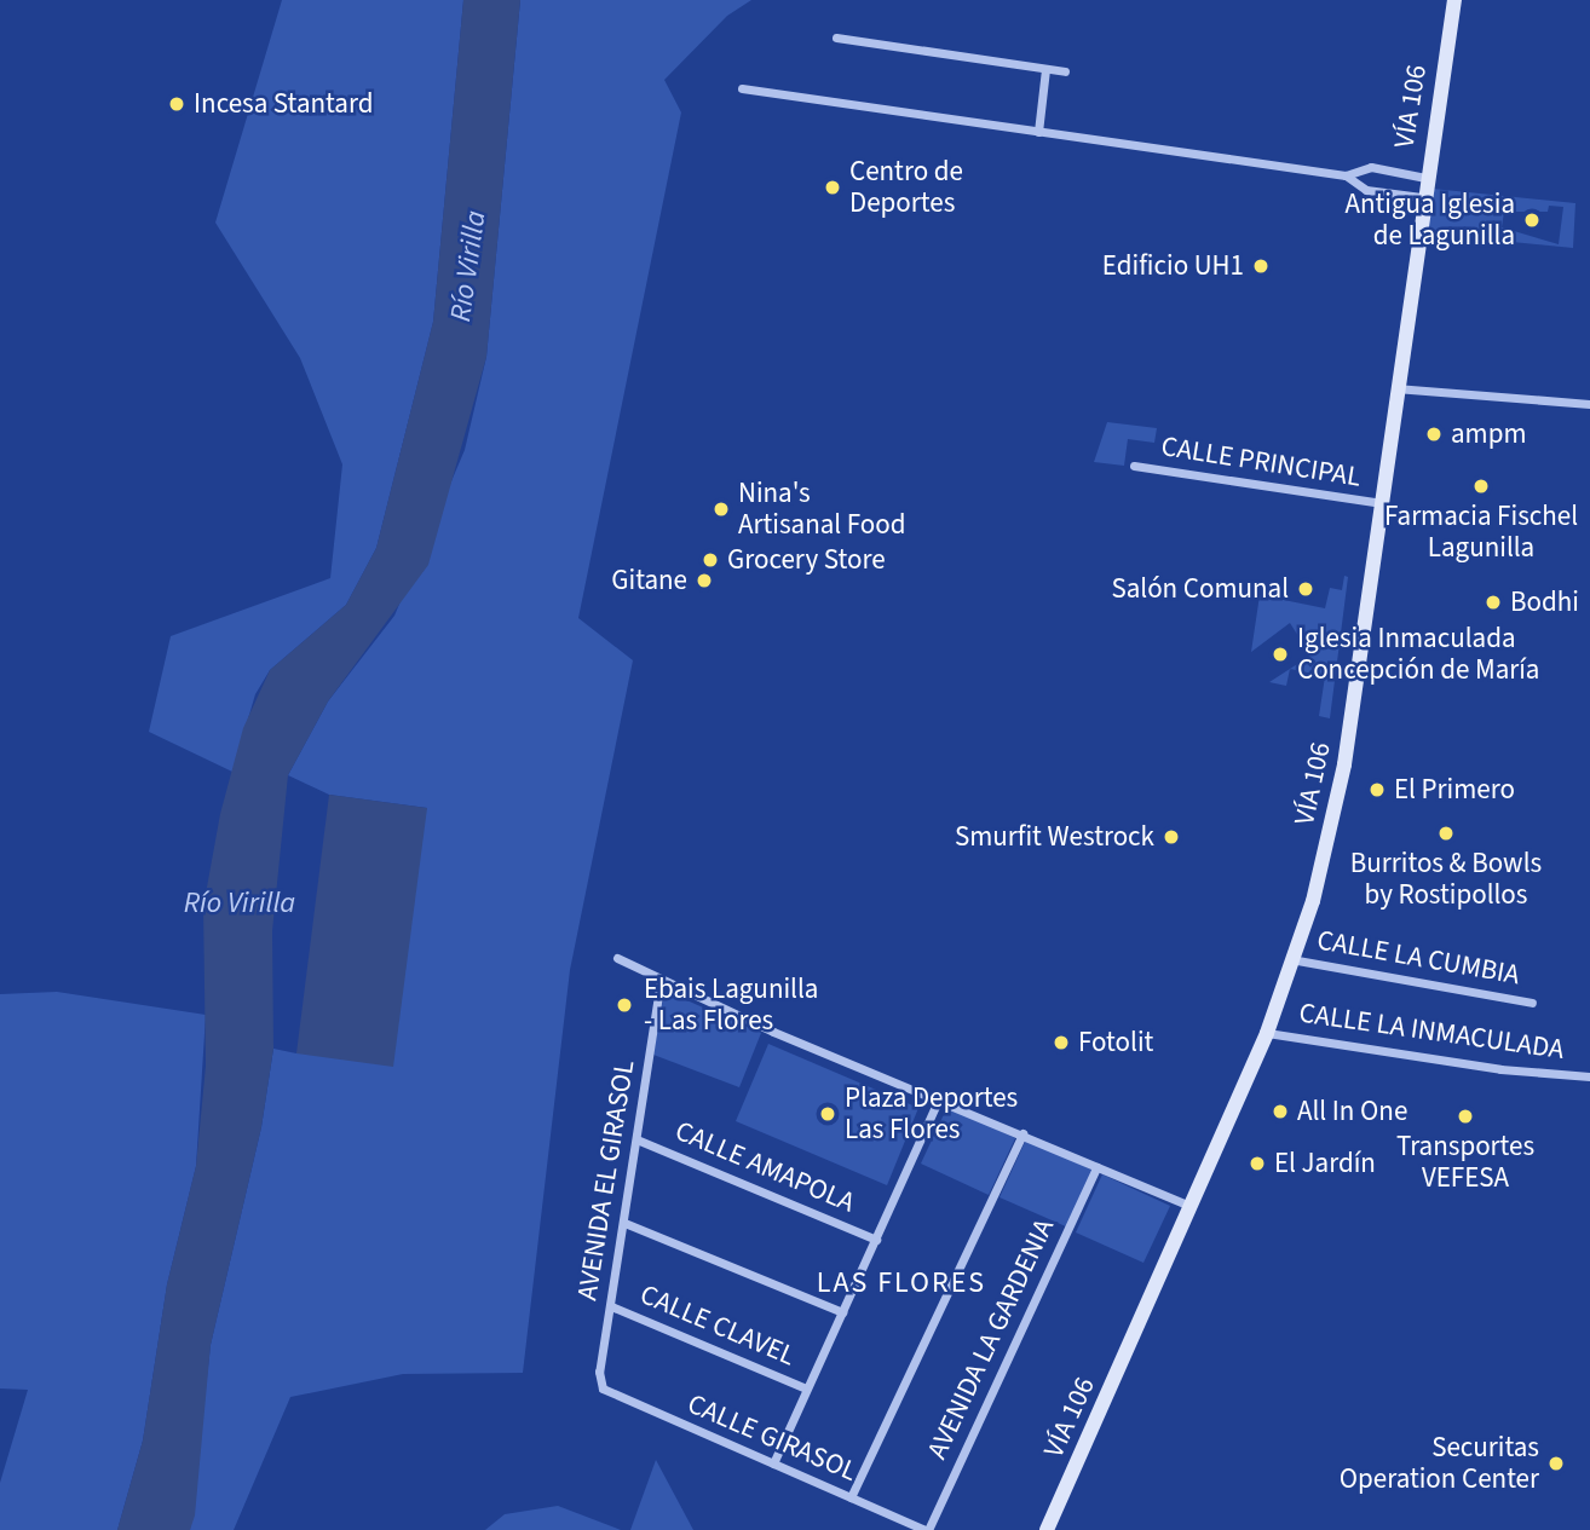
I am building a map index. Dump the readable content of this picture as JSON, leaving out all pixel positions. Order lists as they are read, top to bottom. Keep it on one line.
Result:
{"streets":{"main road":["VÍA 106"],"street":["CALLE PRINCIPAL","CALLE LA CUMBIA","CALLE LA INMACULADA","CALLE AMAPOLA","AVENIDA EL GIRASOL","CALLE CLAVEL","AVENIDA LA GARDENIA","CALLE GIRASOL"]},"crossings":[["VÍA 106","CALLE PRINCIPAL"],["VÍA 106","CALLE LA CUMBIA"],["VÍA 106","CALLE LA INMACULADA"],["CALLE AMAPOLA","AVENIDA EL GIRASOL"],["AVENIDA EL GIRASOL","CALLE CLAVEL"],["AVENIDA EL GIRASOL","CALLE GIRASOL"],["AVENIDA LA GARDENIA","CALLE GIRASOL"]],"districts":["LAS FLORES"],"water":["Río Virilla"],"places":["Incesa Stantard","Centro de Deportes","Antigua Iglesia de Lagunilla","Edificio UH1","ampm","Farmacia Fischel Lagunilla","Nina's Artisanal Food","Grocery Store","Gitane","Salón Comunal","Bodhi","Iglesia Inmaculada Concepción de María","El Primero","Burritos & Bowls by Rostipollos","Smurfit Westrock","Ebais Lagunilla - Las Flores","Fotolit","All In One","Plaza Deportes Las Flores","Transportes VEFESA","El Jardín","Securitas Operation Center"]}
